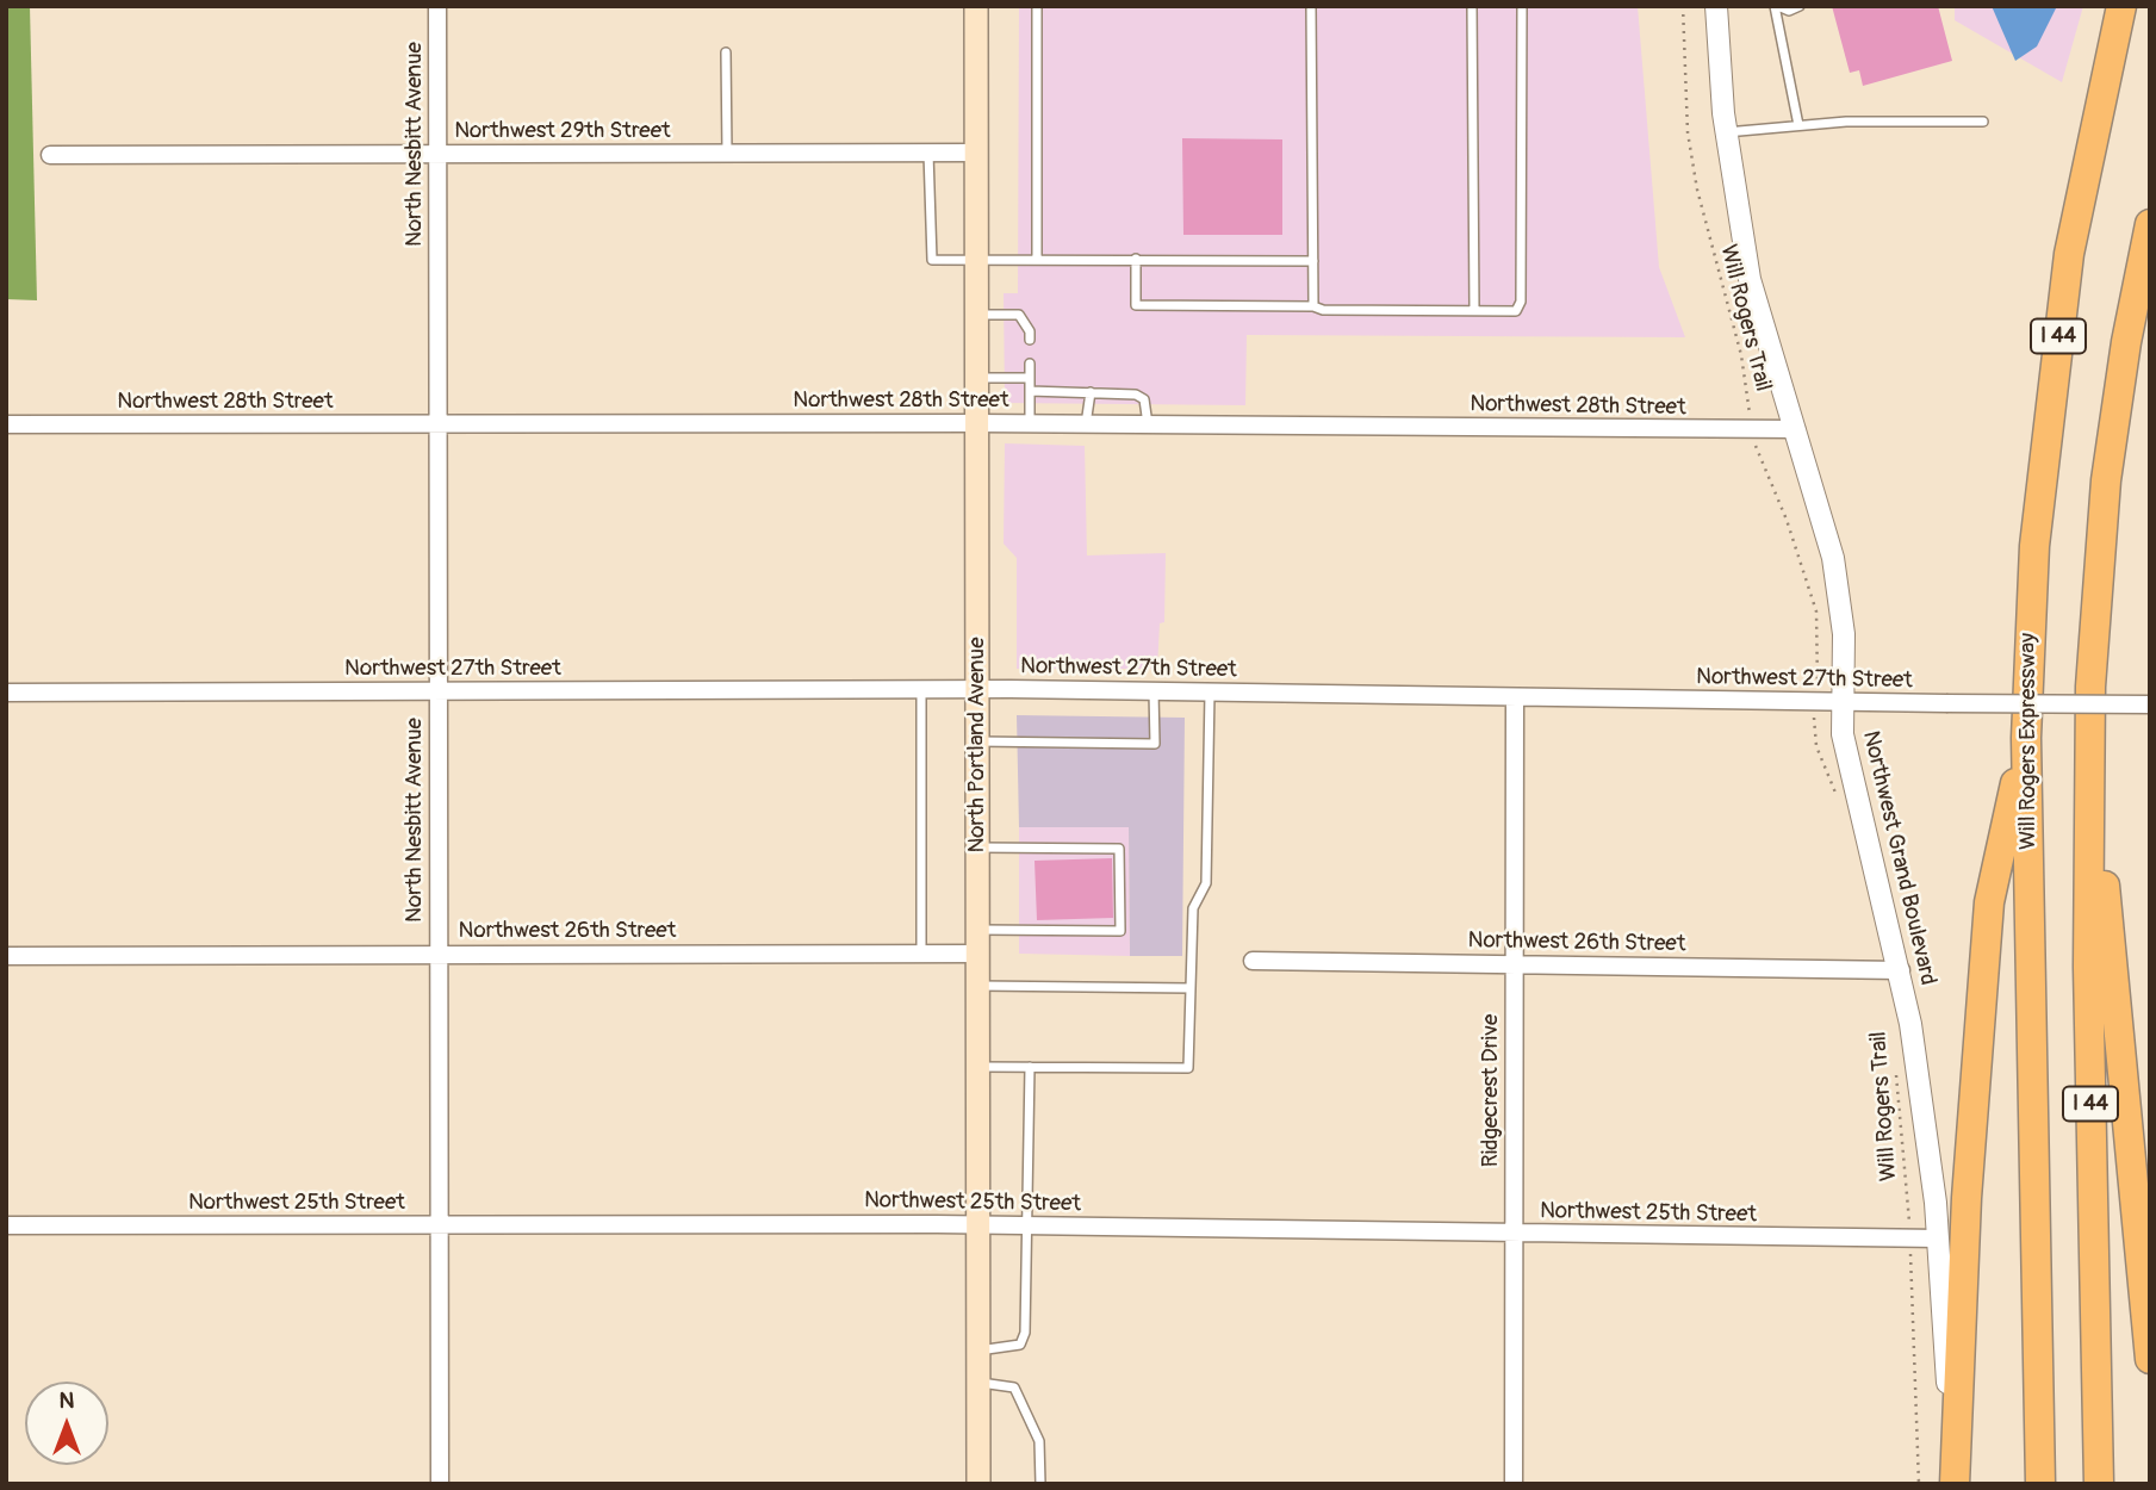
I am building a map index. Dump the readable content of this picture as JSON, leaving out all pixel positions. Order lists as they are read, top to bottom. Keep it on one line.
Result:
{"streets":{"highway":["I 44","Will Rogers Expressway"],"main road":["North Portland Avenue"],"street":["Northwest 29th Street","North Nesbitt Avenue","Northwest 28th Street","Northwest 27th Street","Northwest Grand Boulevard","Northwest 26th Street","Ridgecrest Drive","Northwest 25th Street"],"path":["Will Rogers Trail"]},"crossings":[["Northwest 29th Street","North Nesbitt Avenue"],["Northwest 29th Street","North Portland Avenue"],["North Nesbitt Avenue","Northwest 28th Street"],["North Nesbitt Avenue","Northwest 27th Street"],["North Nesbitt Avenue","Northwest 26th Street"],["North Nesbitt Avenue","Northwest 25th Street"],["Will Rogers Trail","Northwest 28th Street"],["Northwest 28th Street","North Portland Avenue"],["Northwest 28th Street","Northwest Grand Boulevard"],["Northwest 27th Street","North Portland Avenue"],["Northwest 27th Street","Northwest Grand Boulevard"],["Northwest 27th Street","Ridgecrest Drive"],["North Portland Avenue","Northwest 26th Street"],["North Portland Avenue","Northwest 25th Street"],["Northwest Grand Boulevard","Northwest 26th Street"],["Northwest Grand Boulevard","Northwest 25th Street"],["Northwest 26th Street","Ridgecrest Drive"],["Ridgecrest Drive","Northwest 25th Street"]],"north":"top"}
